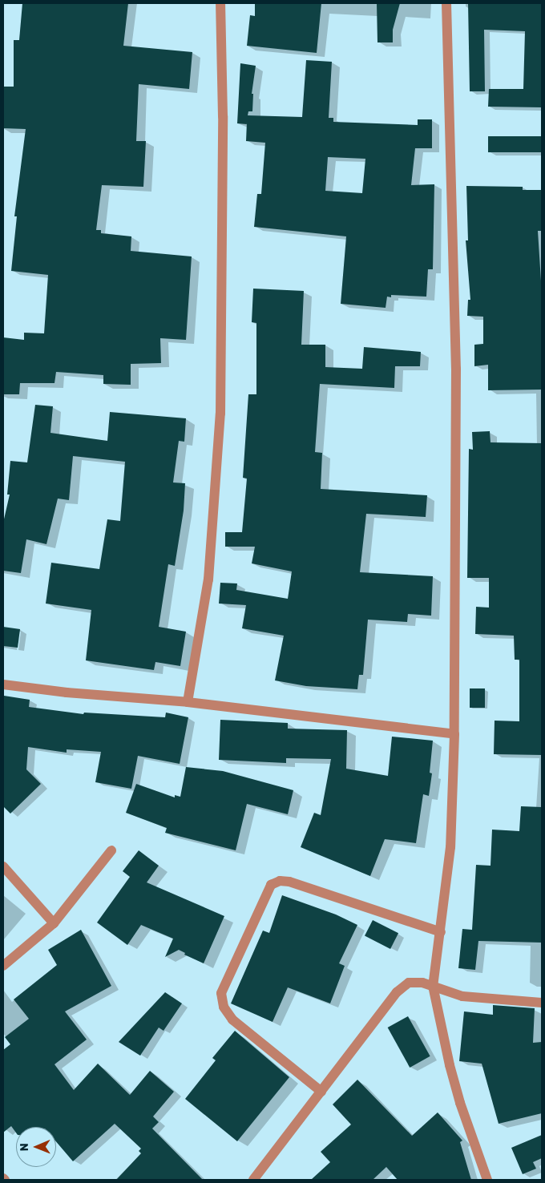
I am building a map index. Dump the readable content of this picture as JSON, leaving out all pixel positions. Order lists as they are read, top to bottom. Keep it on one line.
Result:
{"north":"left"}
